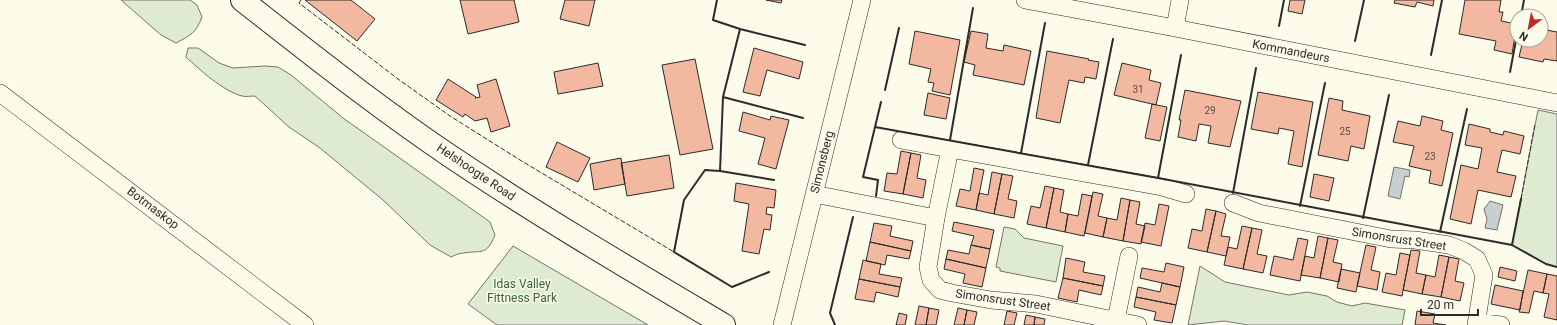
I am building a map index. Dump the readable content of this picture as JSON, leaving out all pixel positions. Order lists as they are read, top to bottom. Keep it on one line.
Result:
{"streets":{"main road":["Helshoogte Road"],"street":["Kommandeurs","Simonsberg","Botmaskop","Simonsrust Street"]},"parks":["Idas Valley Fittness Park"],"house_numbers":["31","29","25","23"],"scale_bar":"20 m","north":"bottom left"}
